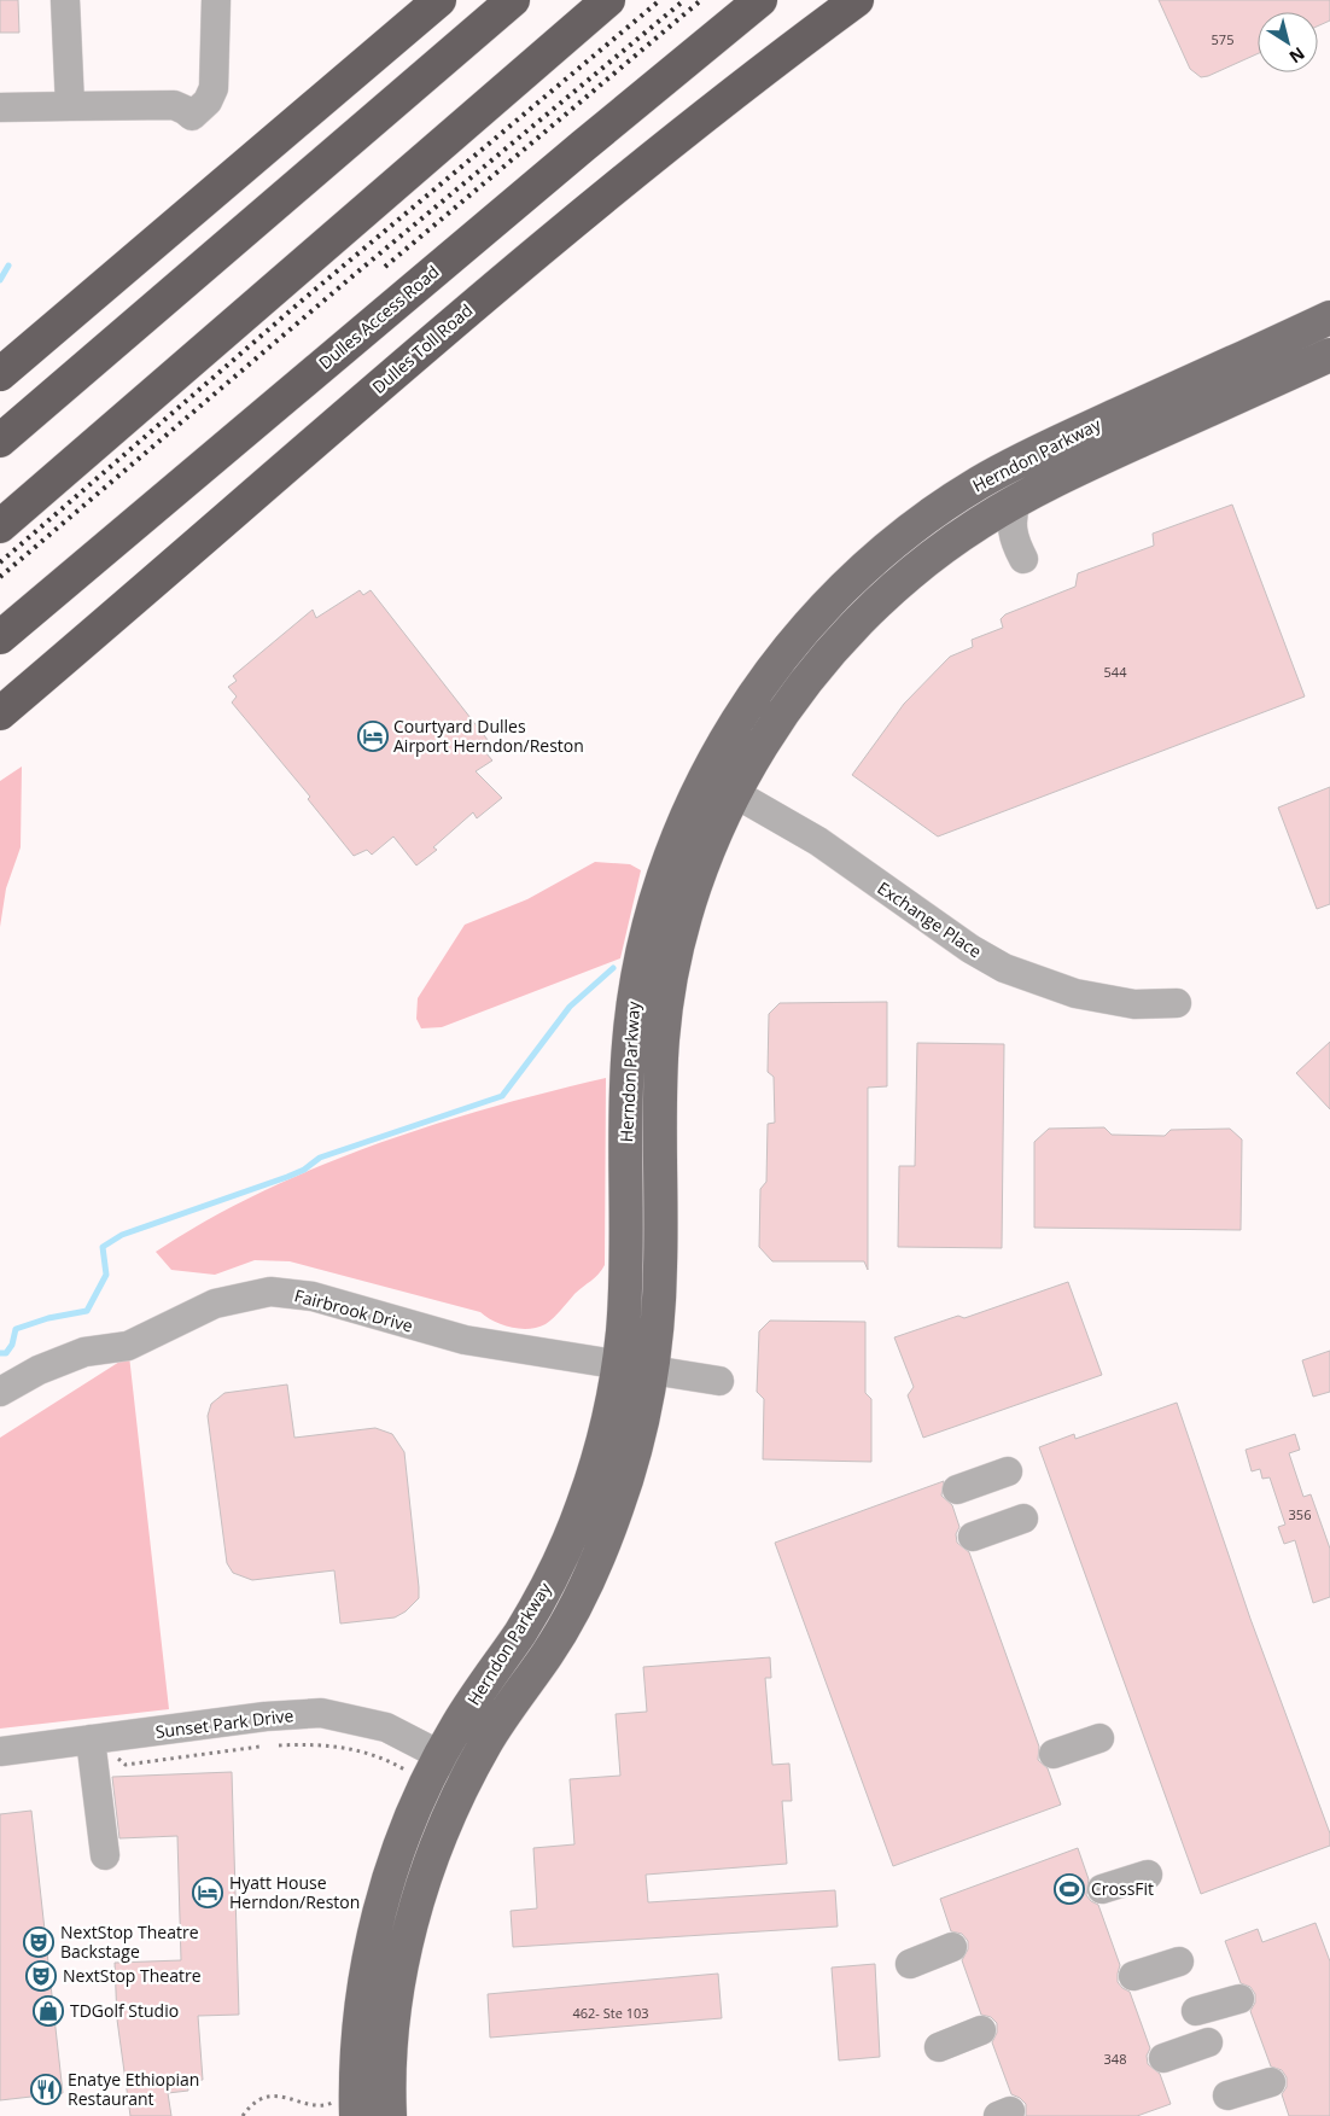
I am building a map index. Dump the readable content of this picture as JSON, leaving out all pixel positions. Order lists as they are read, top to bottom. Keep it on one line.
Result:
{"streets":{"highway":["Dulles Access Road","Dulles Toll Road"],"main road":["Herndon Parkway"],"street":["Exchange Place","Fairbrook Drive","Sunset Park Drive"]},"crossings":[["Herndon Parkway","Exchange Place"],["Herndon Parkway","Fairbrook Drive"],["Herndon Parkway","Sunset Park Drive"]],"places":{"hotel":["Courtyard Dulles Airport Herndon/Reston","Hyatt House Herndon/Reston"],"sports":["CrossFit"],"theatre":["NextStop Theatre Backstage","NextStop Theatre"],"shop":["TDGolf Studio"],"restaurant":["Enatye Ethiopian Restaurant"]},"house_numbers":["575","544","356","462- Ste 103","348"],"north":"bottom right"}
